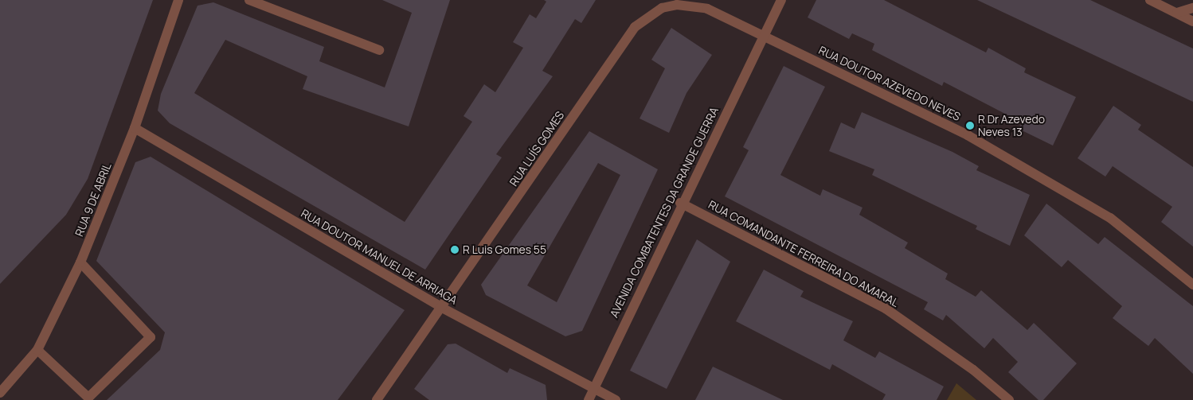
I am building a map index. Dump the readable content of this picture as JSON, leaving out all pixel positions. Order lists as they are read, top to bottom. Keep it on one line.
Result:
{"streets":{"street":["RUA DOUTOR AZEVEDO NEVES","RUA LUÍS GOMES","RUA 9 DE ABRIL","AVENIDA COMBATENTES DA GRANDE GUERRA","RUA COMANDANTE FERREIRA DO AMARAL","RUA DOUTOR MANUEL DE ARRIAGA"]},"crossings":[["RUA DOUTOR AZEVEDO NEVES","RUA LUÍS GOMES"],["RUA DOUTOR AZEVEDO NEVES","AVENIDA COMBATENTES DA GRANDE GUERRA"],["RUA LUÍS GOMES","AVENIDA COMBATENTES DA GRANDE GUERRA"],["RUA LUÍS GOMES","RUA DOUTOR MANUEL DE ARRIAGA"],["RUA 9 DE ABRIL","RUA DOUTOR MANUEL DE ARRIAGA"],["AVENIDA COMBATENTES DA GRANDE GUERRA","RUA COMANDANTE FERREIRA DO AMARAL"],["AVENIDA COMBATENTES DA GRANDE GUERRA","RUA DOUTOR MANUEL DE ARRIAGA"]],"places":["R Dr Azevedo Neves 13","R Luis Gomes 55"]}
